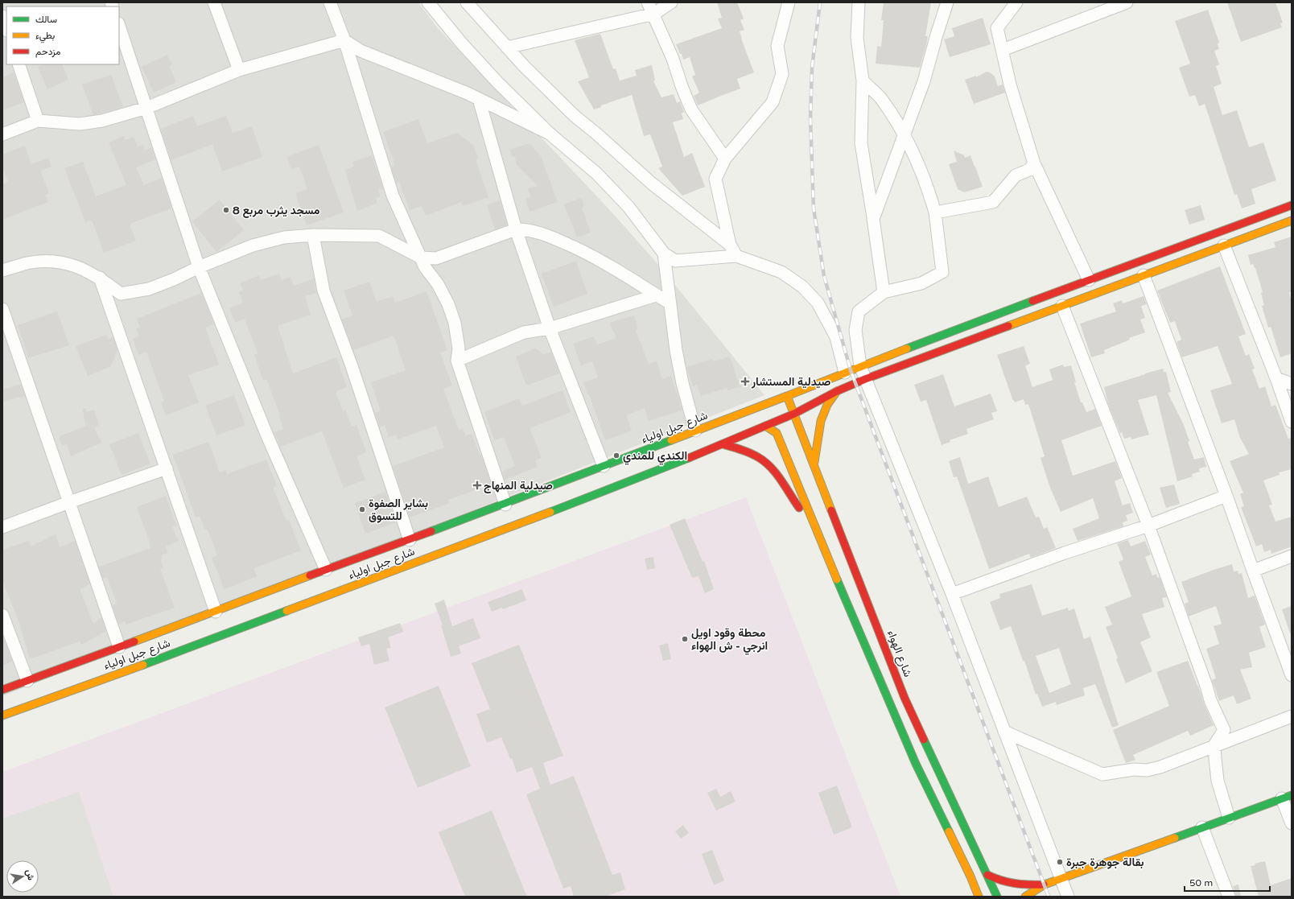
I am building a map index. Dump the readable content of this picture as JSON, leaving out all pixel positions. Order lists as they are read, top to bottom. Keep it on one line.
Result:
{"streets":{"main road":["شارع جبل اولياء","شارع الهواء"]},"crossings":[["شارع جبل اولياء","شارع الهواء"]],"places":{"other":["مسجد يثرب مربع 8","الكندي للمندي","بشاير الصفوة للتسوق","محطة وقود اويل انرجي - ش الهواء","بقالة جوهرة جبرة"],"health":["صيدلية المستشار","صيدلية المنهاج"]},"legend":["سالك","بطيء","مزدحم"],"scale_bar":"50 m","north":"right"}
